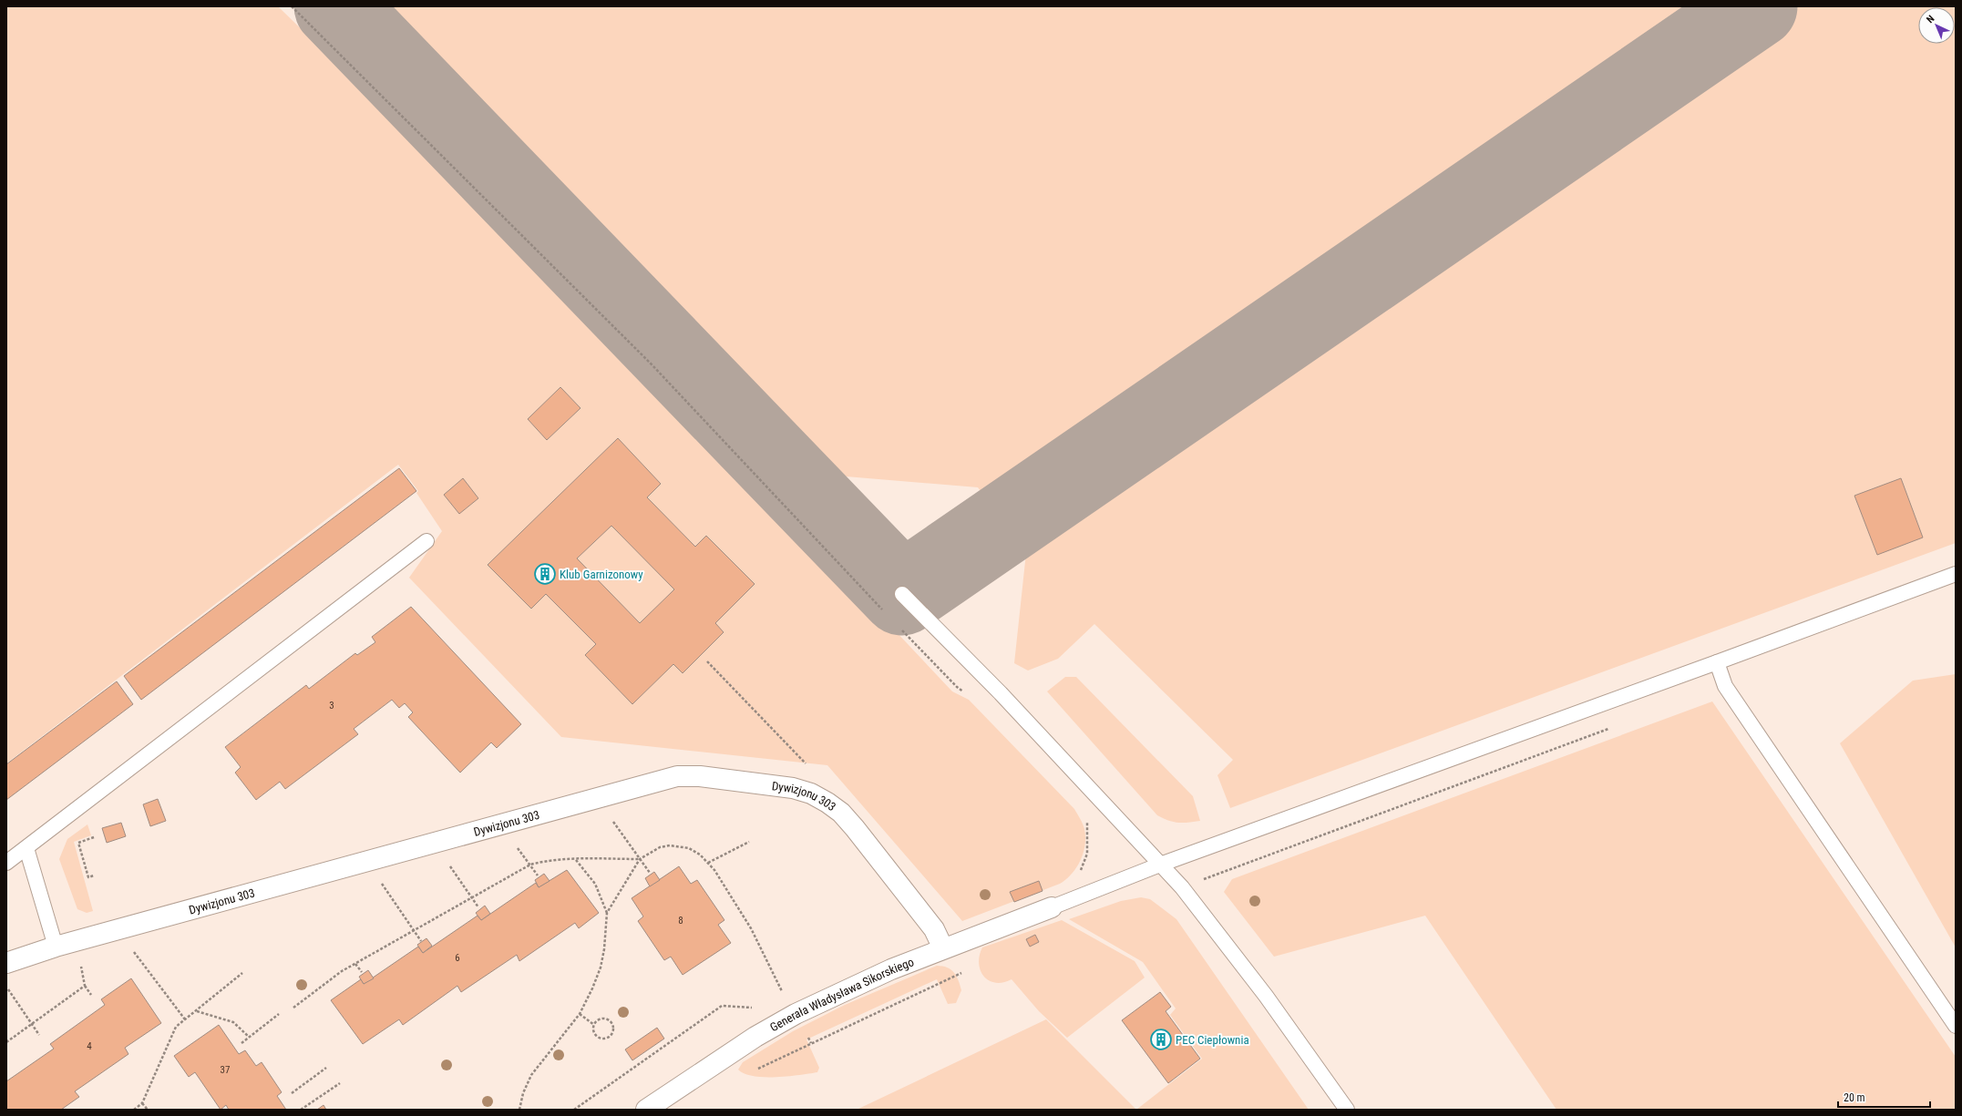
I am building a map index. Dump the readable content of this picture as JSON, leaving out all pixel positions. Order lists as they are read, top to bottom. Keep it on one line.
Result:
{"streets":{"street":["Dywizjonu 303","Generała Władysława Sikorskiego"]},"crossings":[["Dywizjonu 303","Generała Władysława Sikorskiego"]],"places":{"building":["Klub Garnizonowy","PEC Ciepłownia"]},"house_numbers":["3","8","6","4","37"],"scale_bar":"20 m","north":"top left"}
